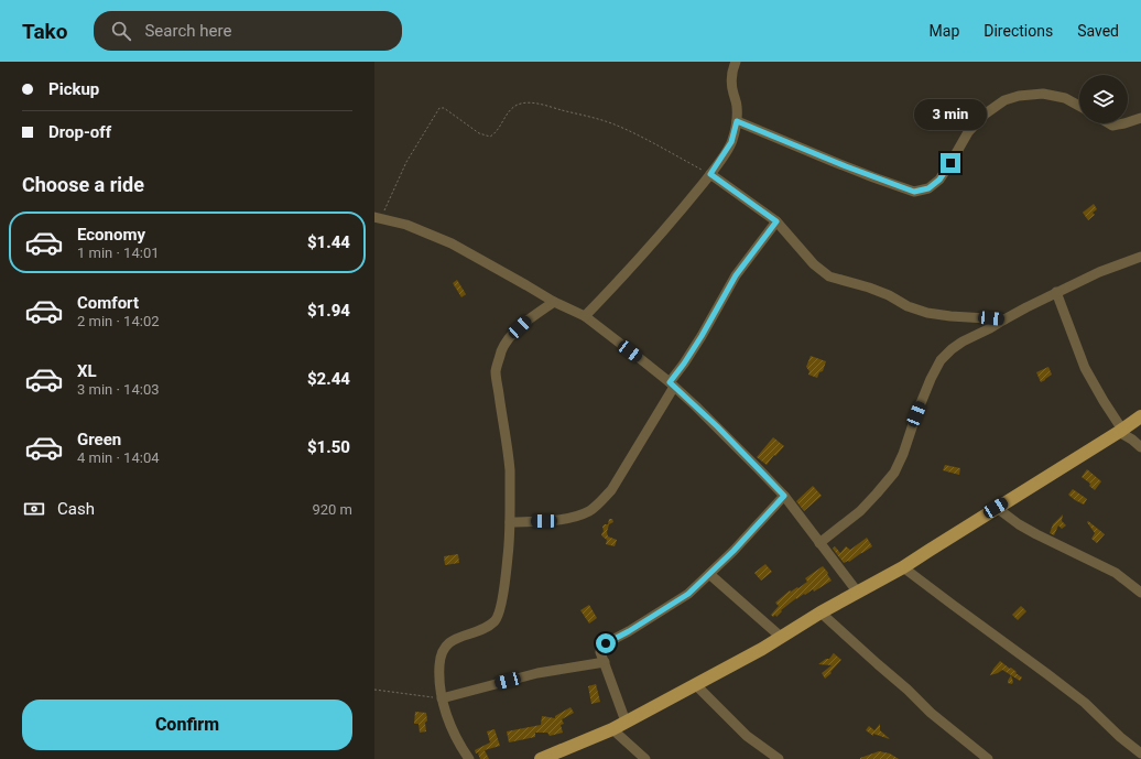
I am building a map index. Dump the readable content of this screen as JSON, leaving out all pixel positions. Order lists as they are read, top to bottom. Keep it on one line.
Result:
{"page":{"header":"Tako","search":"Search here","nav":["Map","Directions","Saved"],"banner":["Pickup","Drop-off"],"bubble":"3 min","heading":"Choose a ride","list":[{"name":"Economy","note":"1 min · 14:01","value":"$1.44"},{"name":"Comfort","note":"2 min · 14:02","value":"$1.94"},{"name":"XL","note":"3 min · 14:03","value":"$2.44"},{"name":"Green","note":"4 min · 14:04","value":"$1.50"}],"pay":["Cash","920 m"],"buttons":"Confirm"}}
